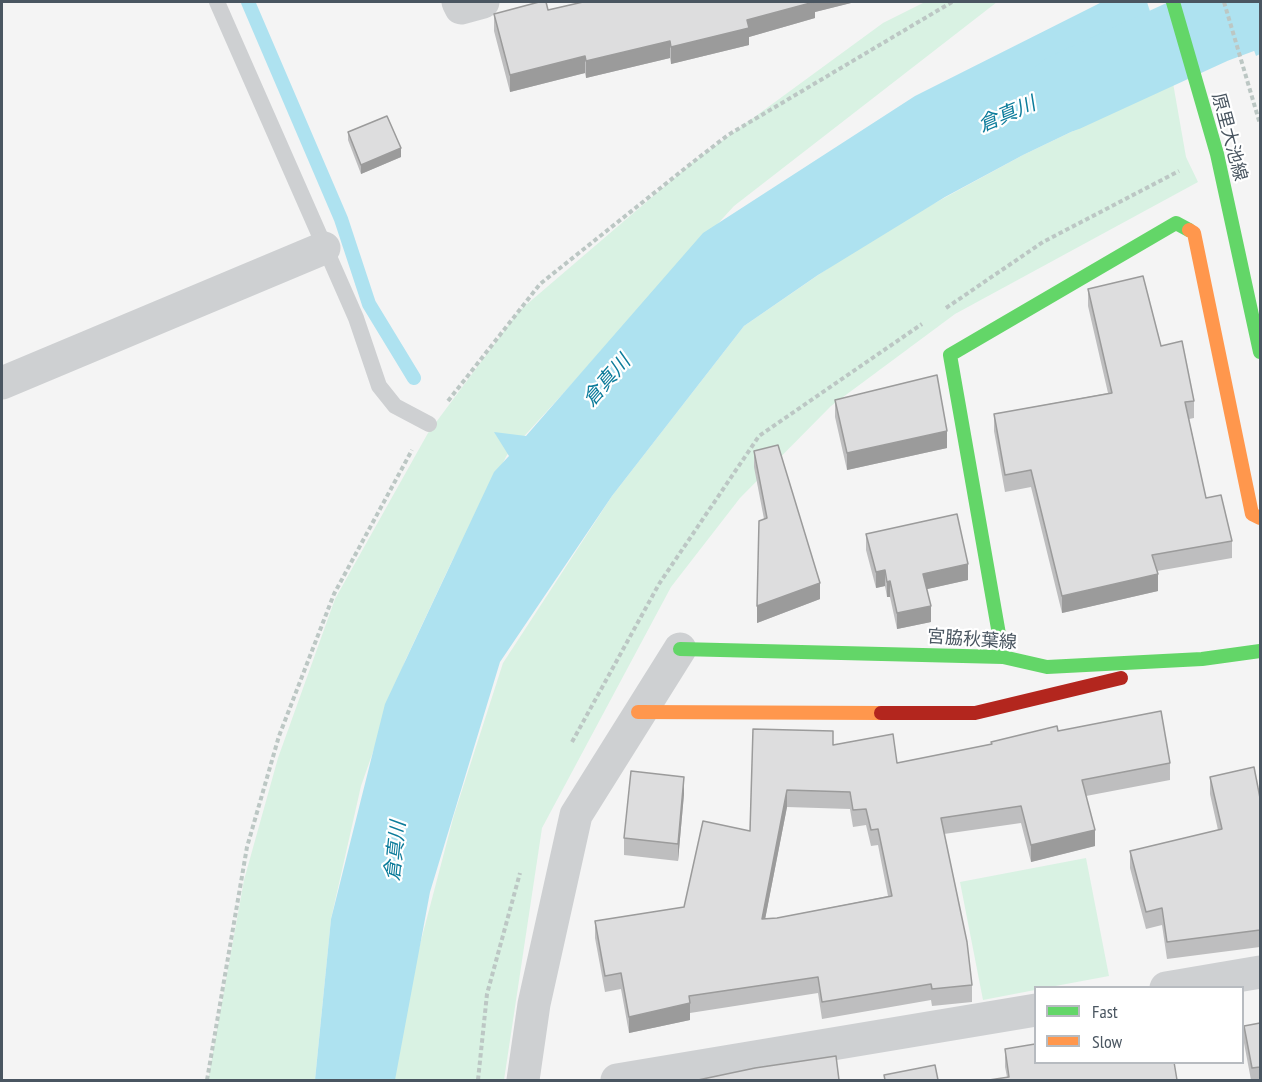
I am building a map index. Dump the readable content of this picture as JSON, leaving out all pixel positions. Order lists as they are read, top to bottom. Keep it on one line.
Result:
{"streets":{"street":["原里大池線","宮脇秋葉線"]},"water":["倉真川"],"legend":["Fast","Slow"]}
